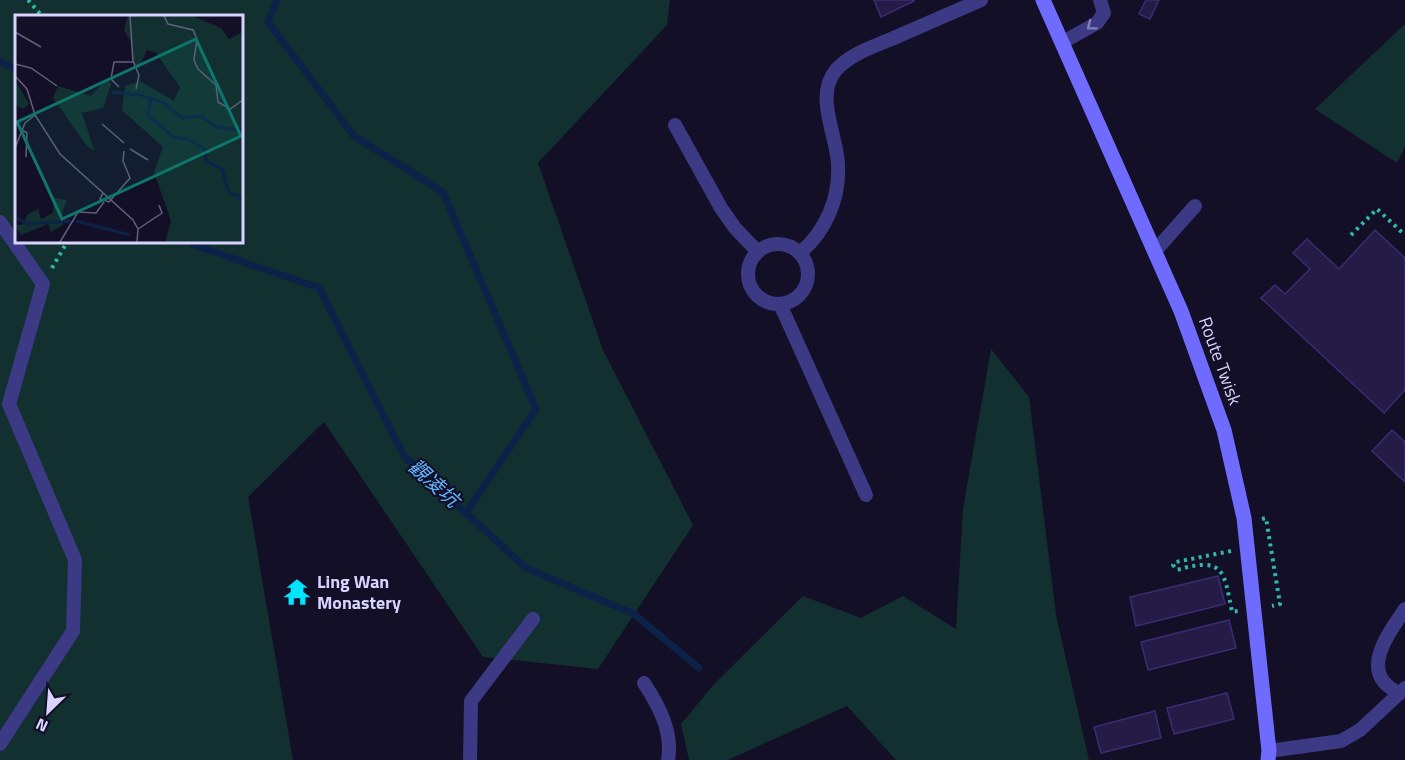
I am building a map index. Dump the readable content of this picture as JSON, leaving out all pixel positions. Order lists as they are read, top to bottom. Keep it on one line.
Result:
{"streets":{"main road":["Route Twisk"]},"water":["觀凌坑"],"places":{"temple":["Ling Wan Monastery"]},"north":"bottom left"}
